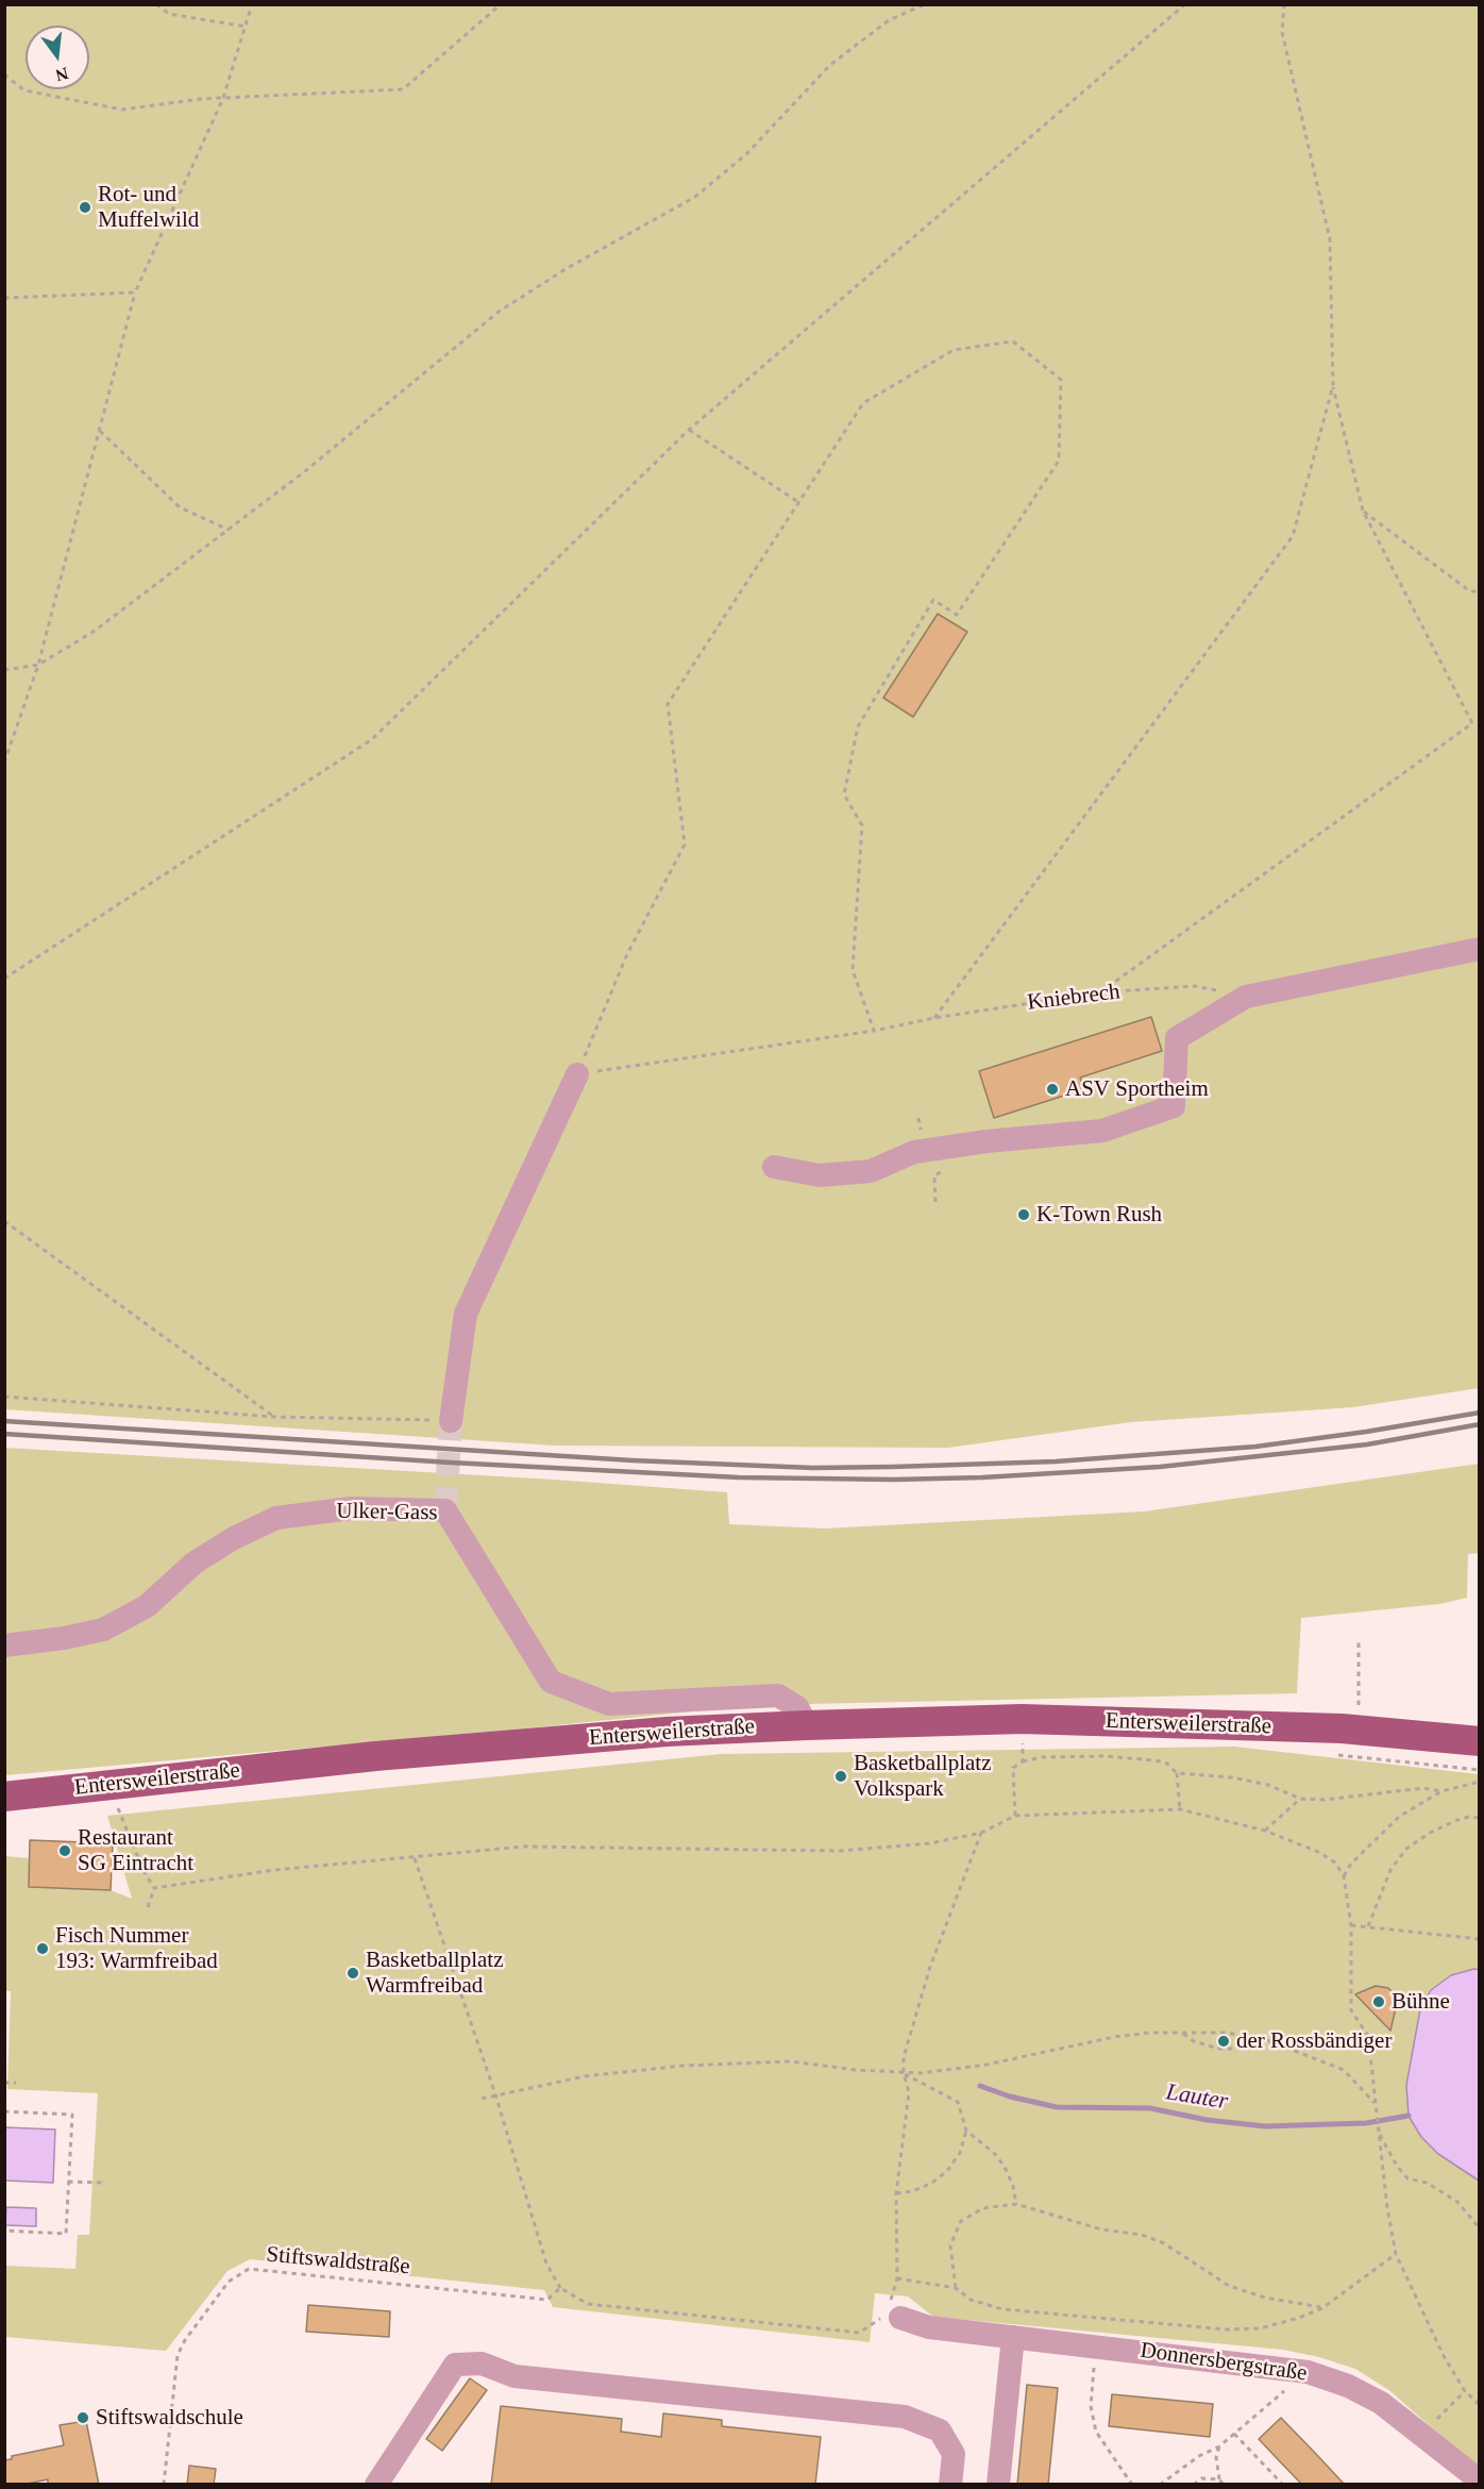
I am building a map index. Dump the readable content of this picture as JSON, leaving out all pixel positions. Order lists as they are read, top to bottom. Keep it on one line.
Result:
{"streets":{"main road":["Entersweilerstraße"],"street":["Ulker-Gass","Donnersbergstraße"],"path":["Kniebrech","Stiftswaldstraße"]},"crossings":[["Ulker-Gass","Entersweilerstraße"]],"water":["Lauter"],"places":["Rot- und Muffelwild","ASV Sportheim","K-Town Rush","Basketballplatz Volkspark","Restaurant SG Eintracht","Fisch Nummer 193: Warmfreibad","Basketballplatz Warmfreibad","Bühne","der Rossbändiger","Stiftswaldschule"],"north":"bottom"}
